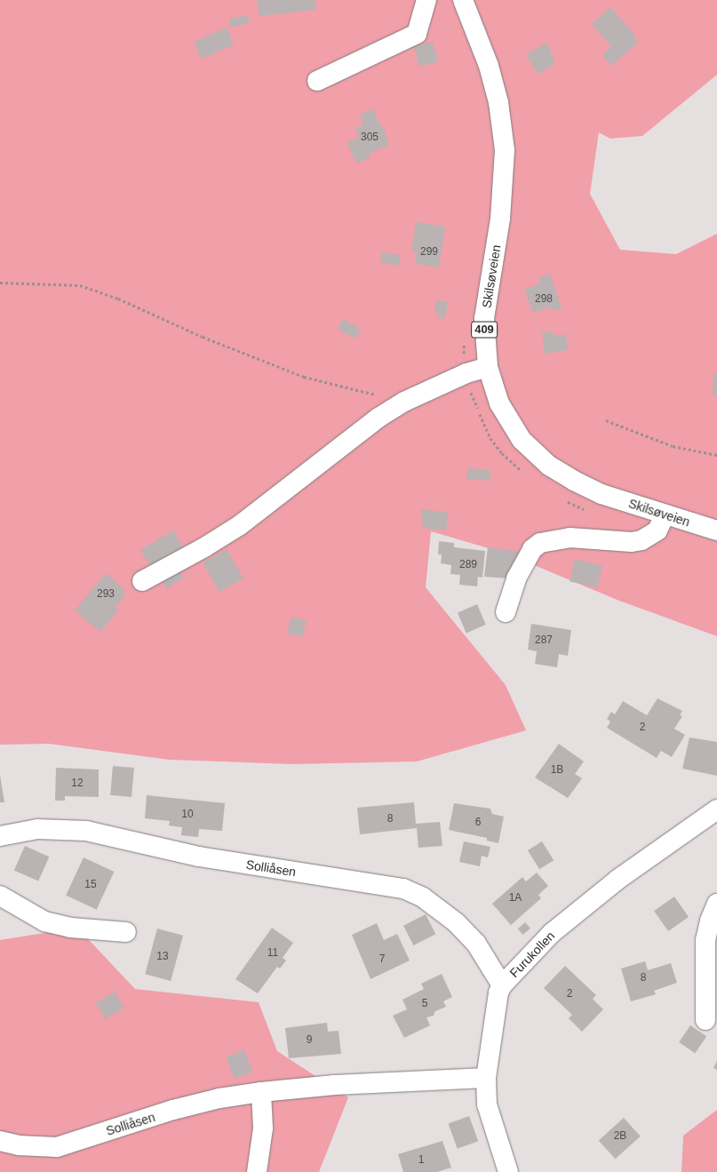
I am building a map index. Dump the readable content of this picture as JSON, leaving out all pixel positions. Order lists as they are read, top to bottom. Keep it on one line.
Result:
{"streets":{"street":["Skilsøveien","409","Solliåsen","Furukollen"]},"crossings":[["Solliåsen","Furukollen"]],"house_numbers":["305","299","298","289","293","287","2","1B","12","10","8","6","15","1A","11","13","7","8","2","5","9","2B","1"]}
